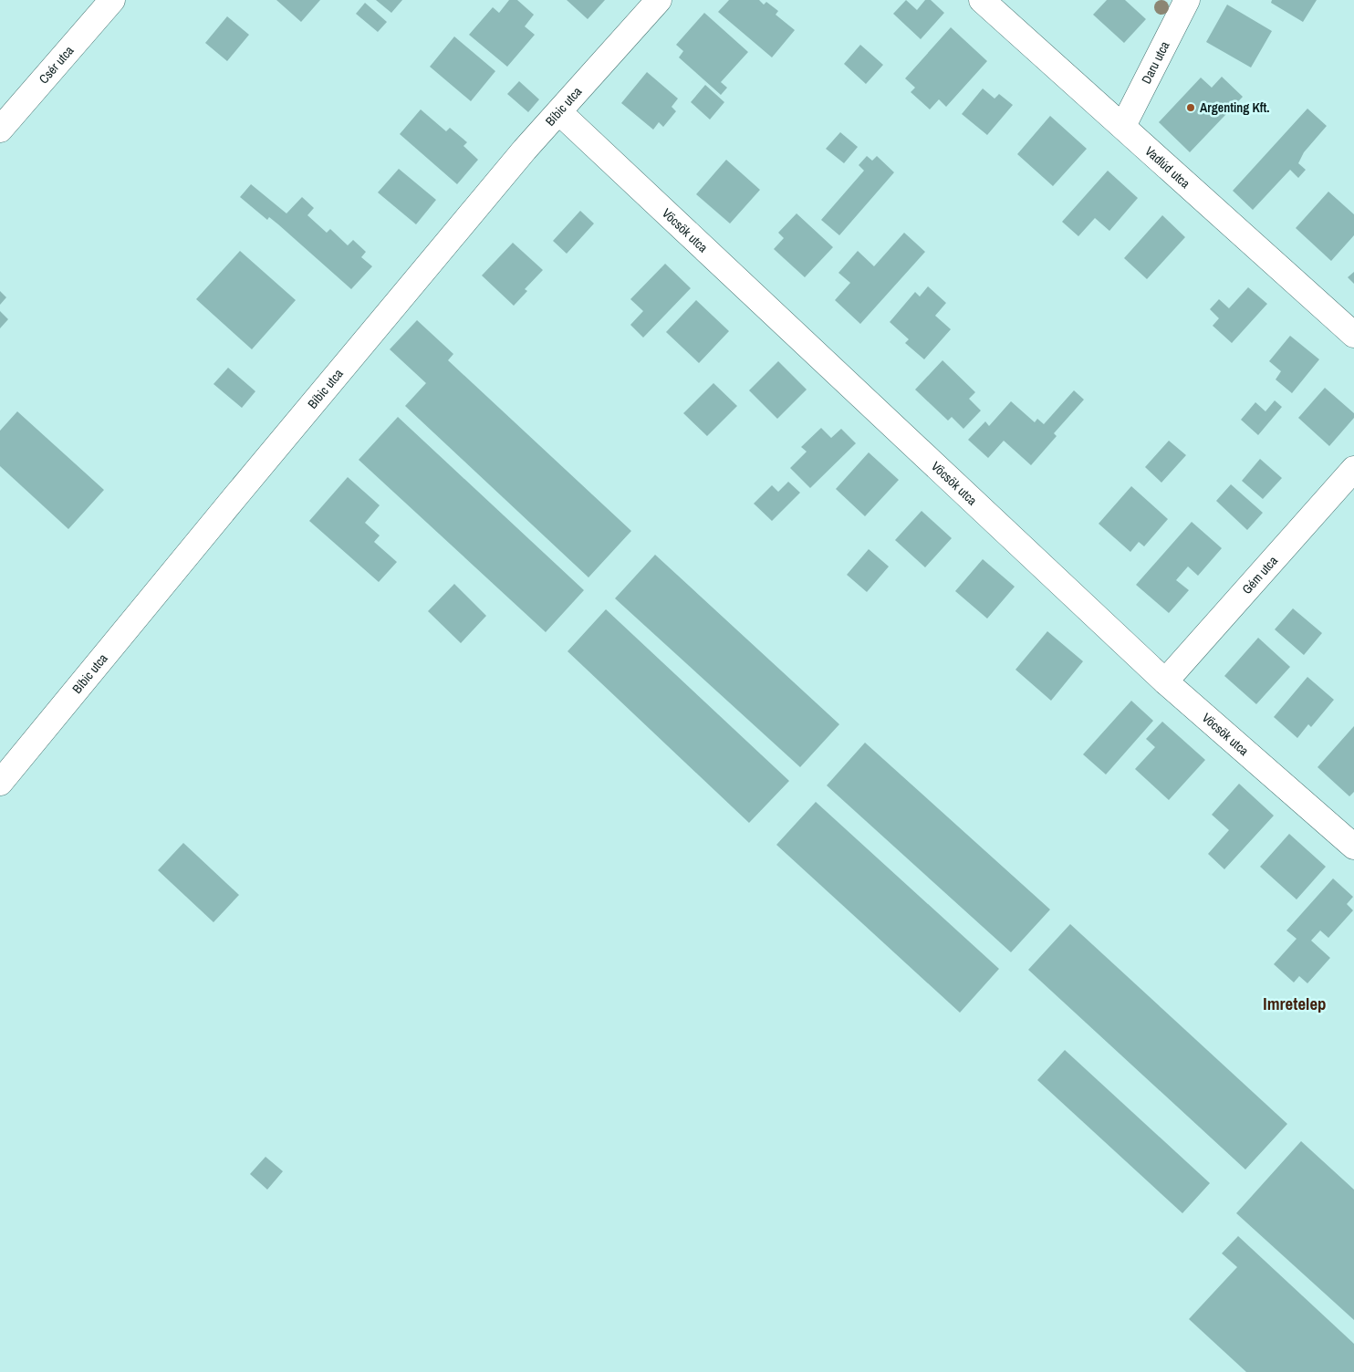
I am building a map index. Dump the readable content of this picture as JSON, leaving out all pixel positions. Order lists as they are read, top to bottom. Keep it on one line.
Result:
{"streets":{"street":["Daru utca","Csér utca","Bíbic utca","Vadlúd utca","Vöcsök utca","Gém utca"]},"crossings":[["Daru utca","Vadlúd utca"],["Bíbic utca","Vöcsök utca"],["Vöcsök utca","Gém utca"]],"districts":["Imretelep"],"places":["Argenting Kft."]}
